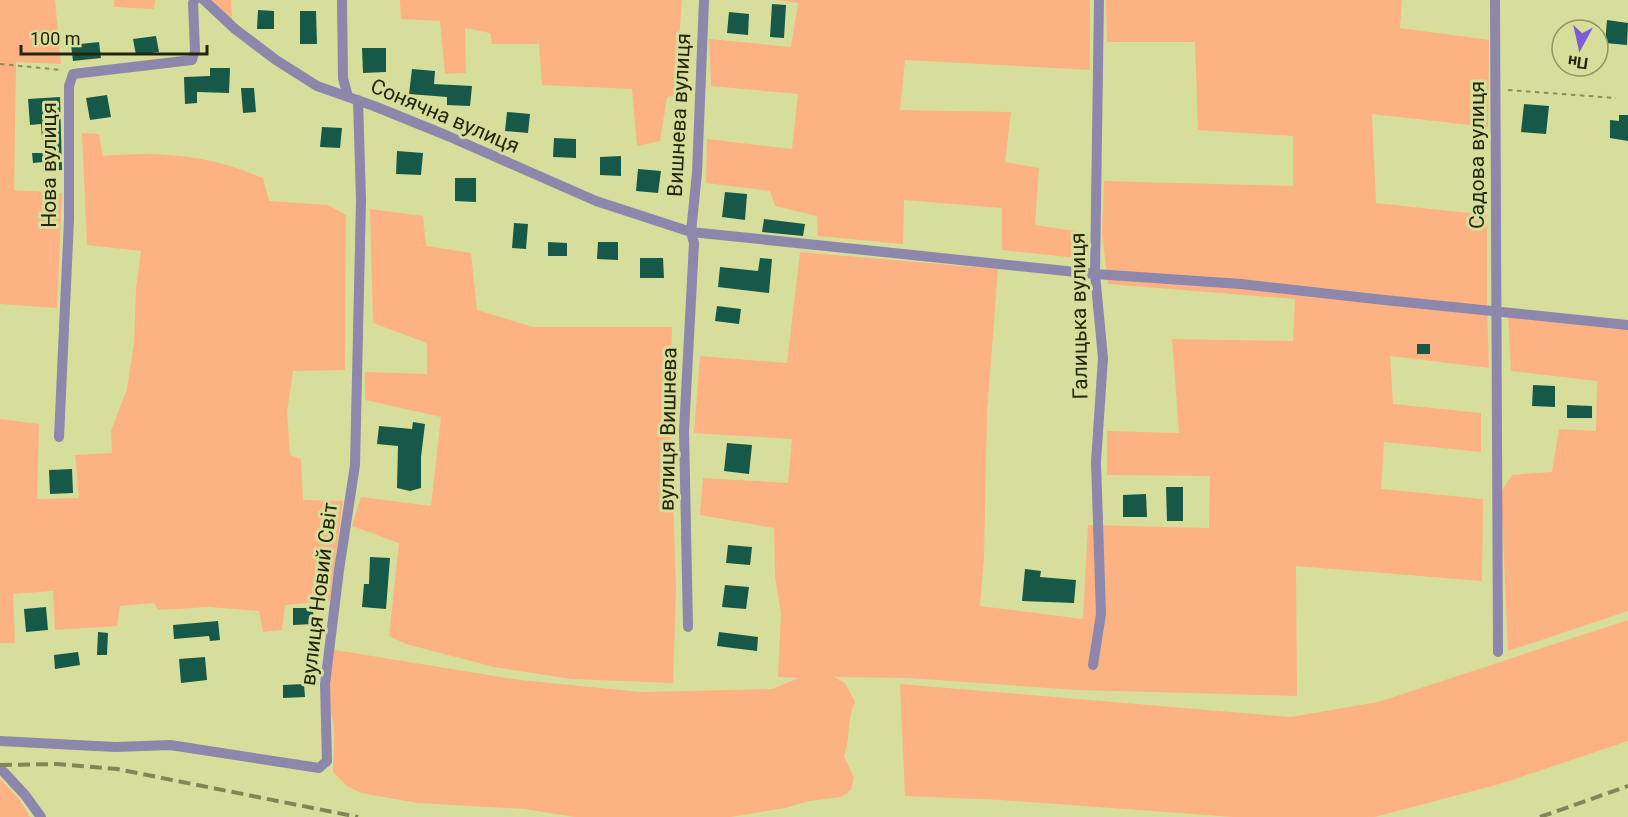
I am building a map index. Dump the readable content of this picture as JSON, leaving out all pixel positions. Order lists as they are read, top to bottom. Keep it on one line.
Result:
{"streets":{"street":["Вишнева вулиця","Сонячна вулиця","Садова вулиця","Нова вулиця","Галицька вулиця","вулиця Вишнева","вулиця Новий Світ"]},"crossings":[["Вишнева вулиця","Сонячна вулиця"],["Вишнева вулиця","вулиця Вишнева"],["Сонячна вулиця","Садова вулиця"],["Сонячна вулиця","Галицька вулиця"],["Сонячна вулиця","вулиця Вишнева"],["Сонячна вулиця","вулиця Новий Світ"]],"scale_bar":"100 m","north":"bottom"}
